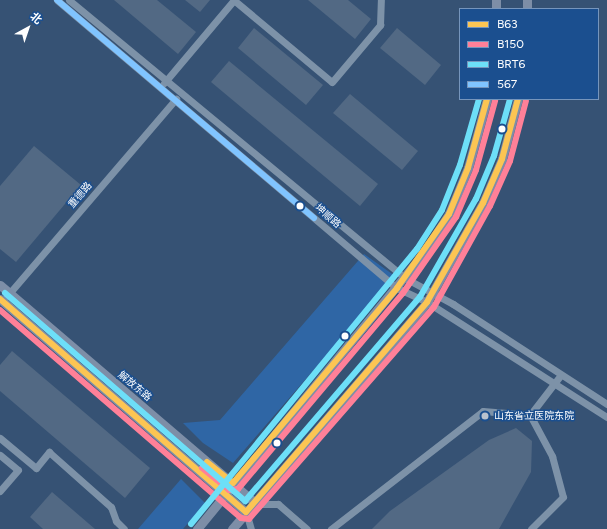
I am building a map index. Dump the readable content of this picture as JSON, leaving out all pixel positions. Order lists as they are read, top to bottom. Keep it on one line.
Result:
{"streets":{"main road":["解放东路"],"street":["重德路","坤顺路"]},"crossings":[["重德路","坤顺路"],["重德路","解放东路"]],"places":["山东省立医院东院"],"lines":["transit line 567","transit line B63","transit line BRT6","transit line B150"],"legend":["B63","B150","BRT6","567"],"north":"top right"}
